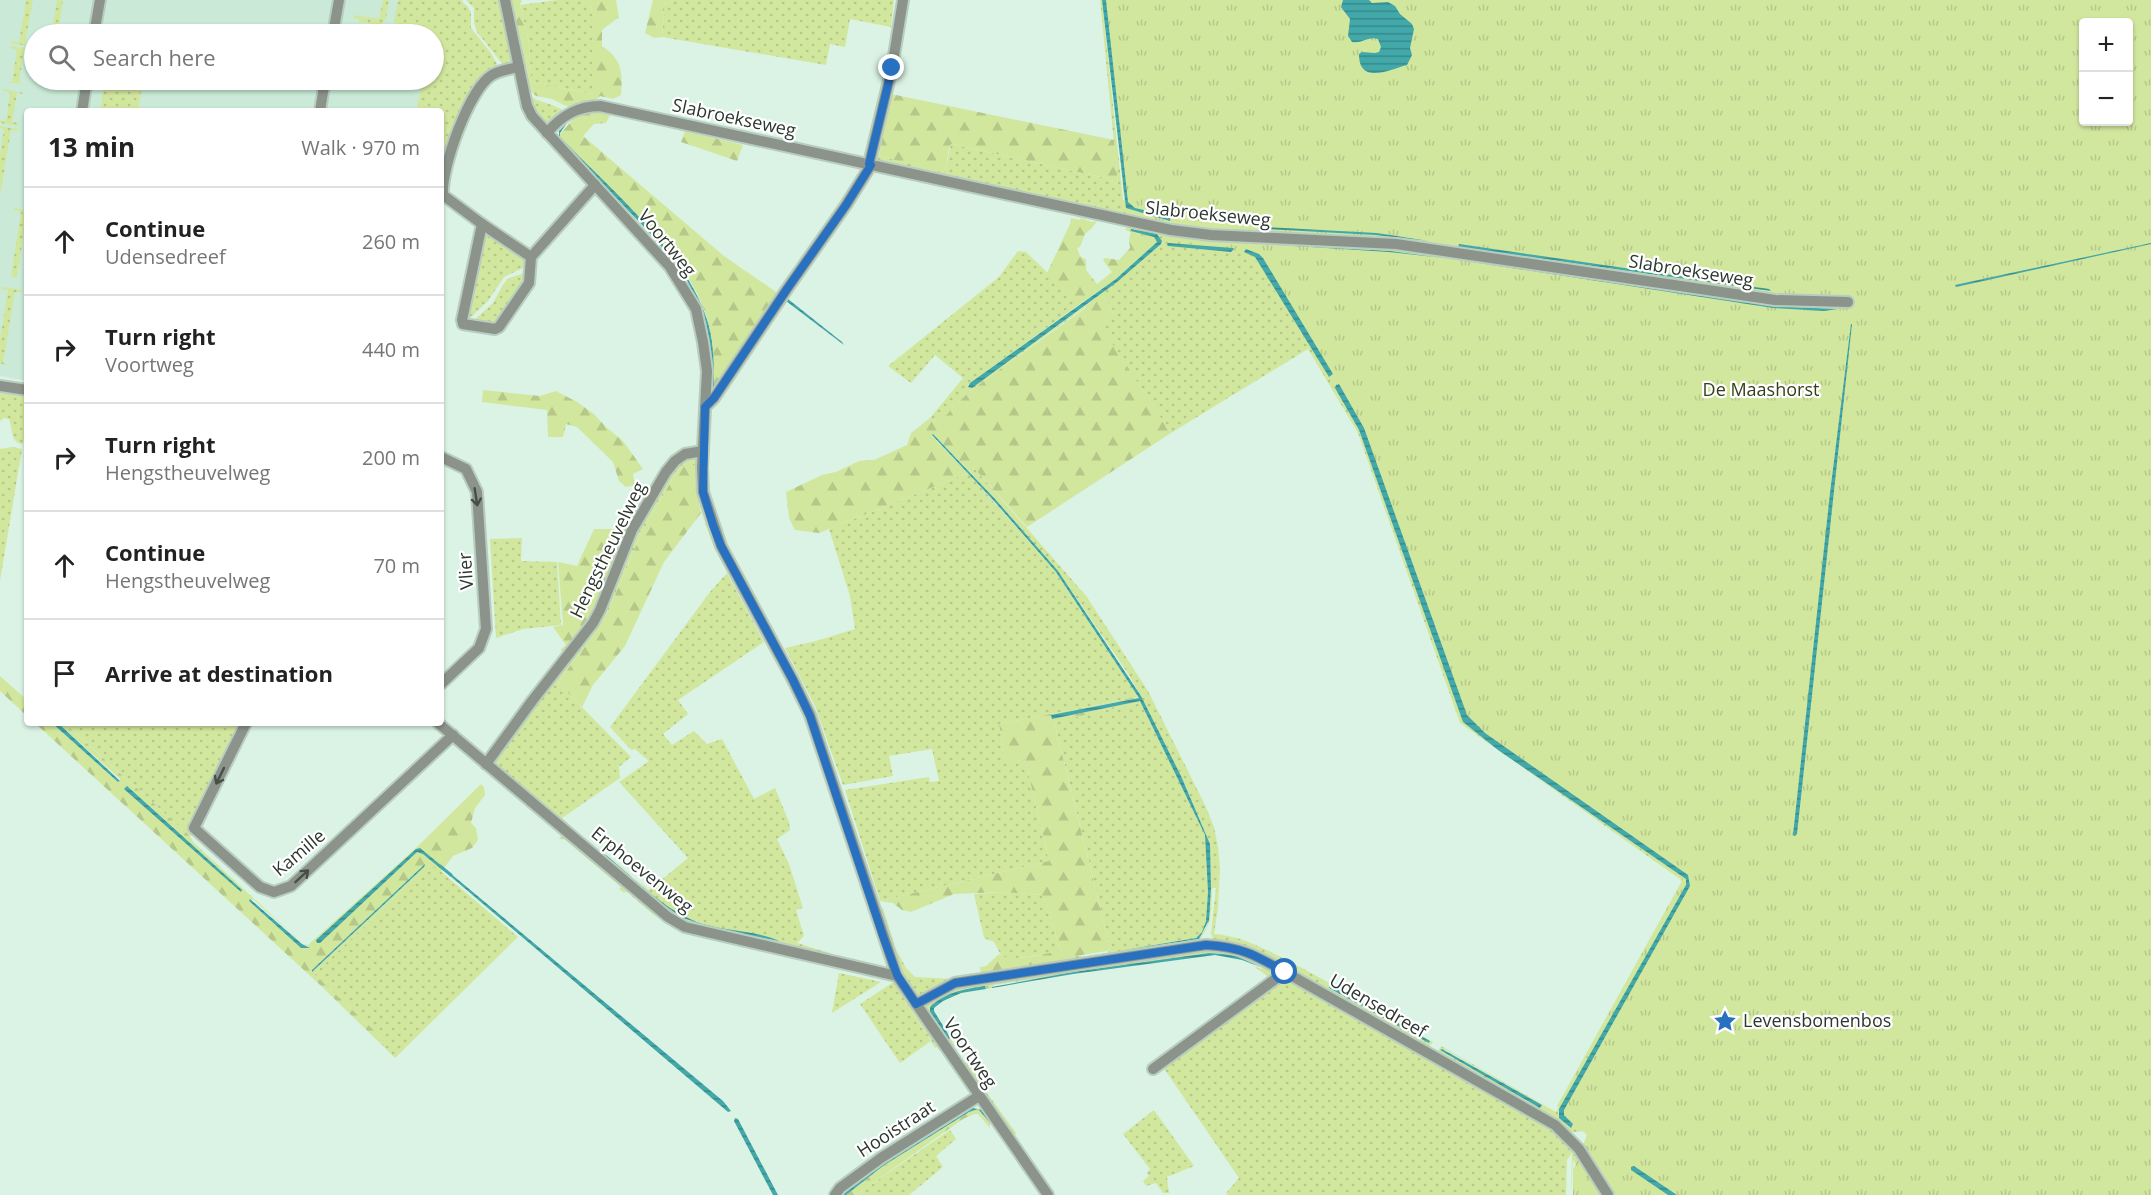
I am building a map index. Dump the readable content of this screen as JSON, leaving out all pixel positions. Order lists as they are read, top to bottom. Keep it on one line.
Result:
{"streets":{"street":["Slabroekseweg","Voortweg","Hengstheuvelweg","Vlier","Kamille","Erphoevenweg","Udensedreef","Hooistraat"]},"crossings":[["Slabroekseweg","Voortweg"],["Voortweg","Hengstheuvelweg"],["Voortweg","Erphoevenweg"],["Voortweg","Udensedreef"],["Voortweg","Hooistraat"],["Hengstheuvelweg","Erphoevenweg"],["Kamille","Erphoevenweg"]],"one_way":["Vlier"],"parks":["De Maashorst"],"places":{"place":["Levensbomenbos"]},"page":{"map_buttons":["+","−"],"search":"Search here","heading":["13 min","Walk · 970 m"],"list":[["Continue","Udensedreef","260 m"],["Turn right","Voortweg","440 m"],["Turn right","Hengstheuvelweg","200 m"],["Continue","Hengstheuvelweg","70 m"],"Arrive at destination"]}}
